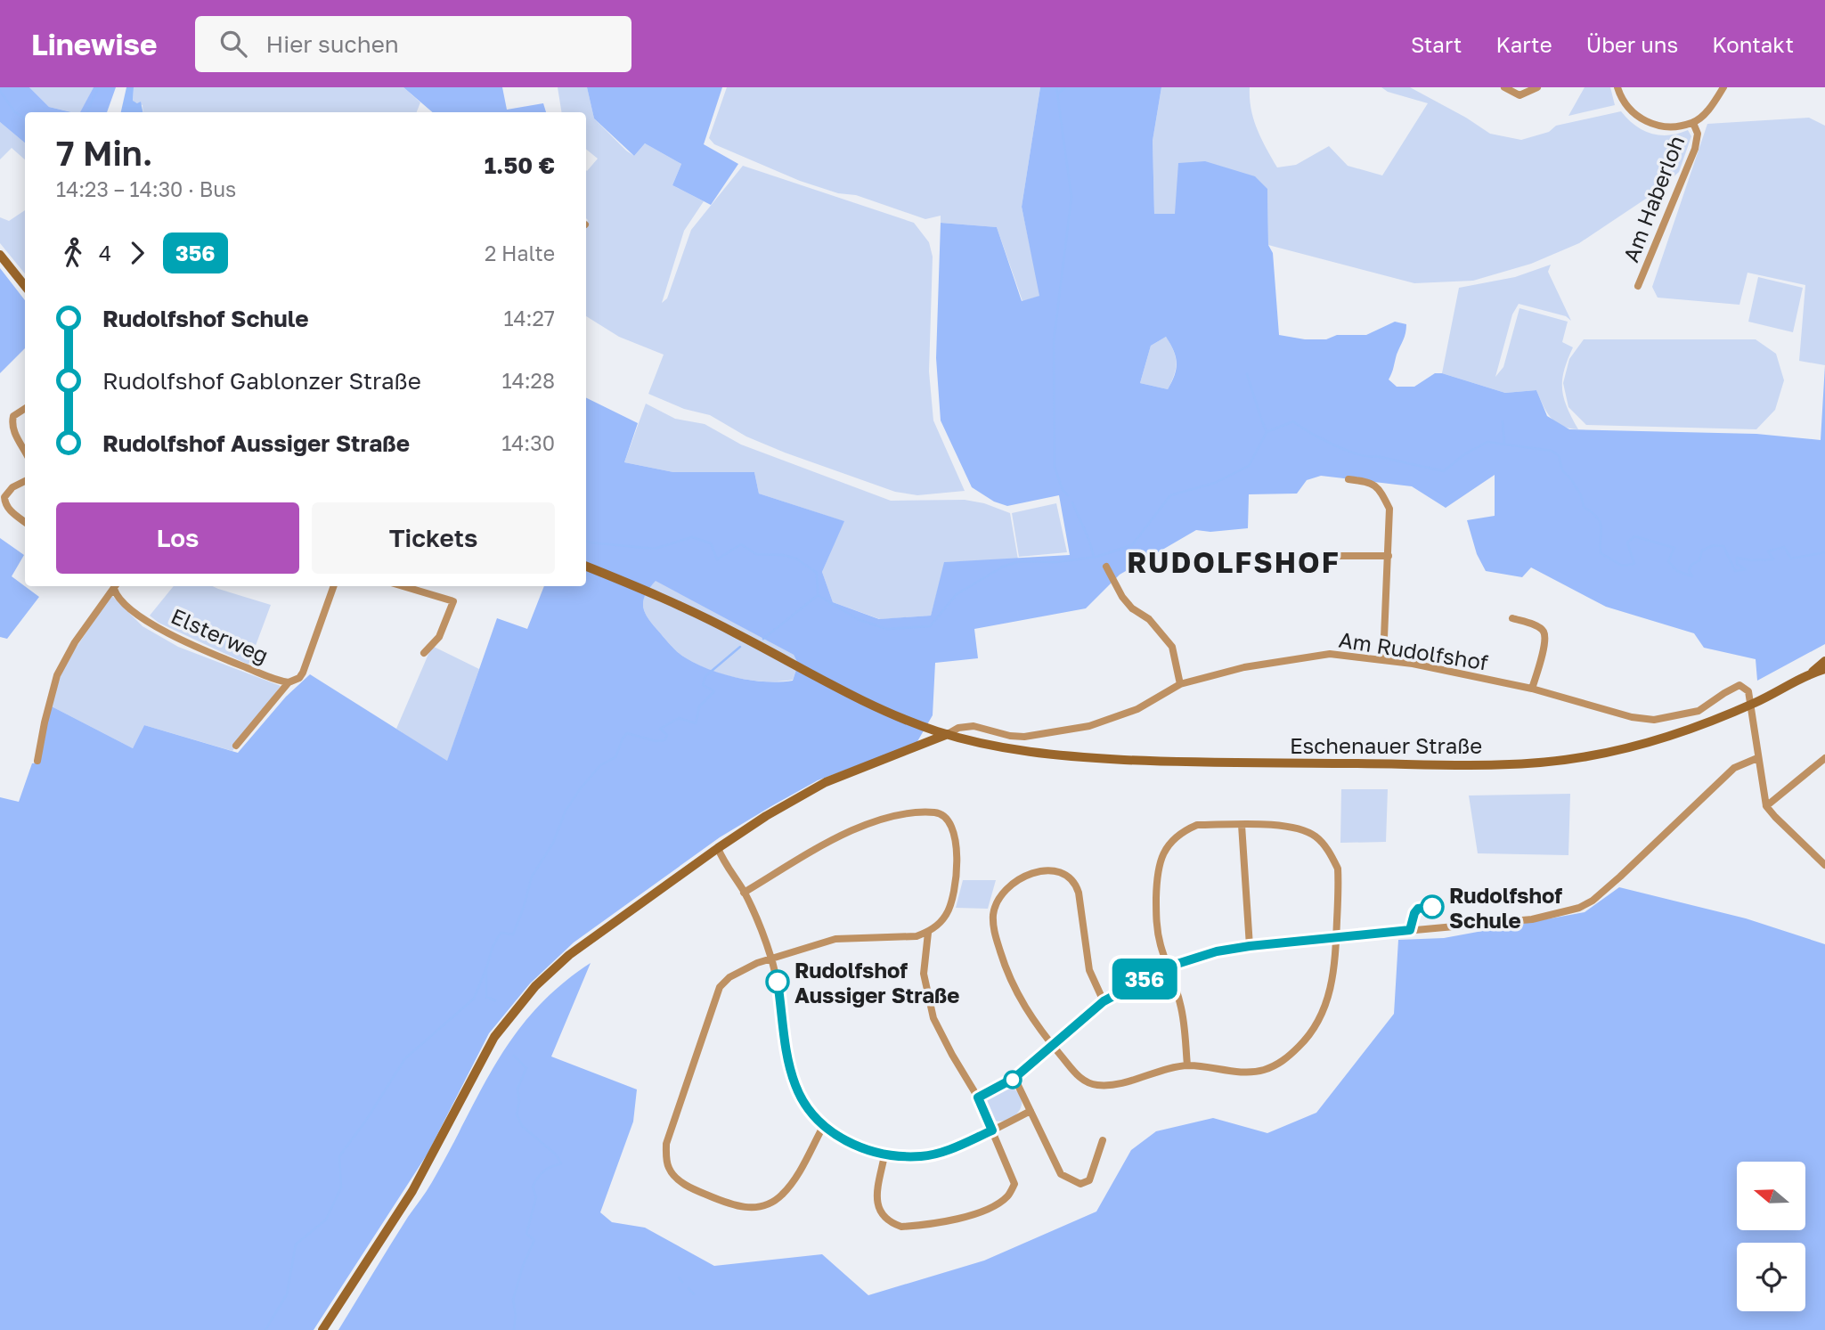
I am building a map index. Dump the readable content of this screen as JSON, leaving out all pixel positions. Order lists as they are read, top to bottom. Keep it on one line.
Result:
{"streets":{"main road":["Eschenauer Straße"],"street":["Am Haberloh","Elsterweg","Am Rudolfshof"]},"crossings":[["Am Rudolfshof","Eschenauer Straße"]],"districts":["RUDOLFSHOF"],"places":["Rudolfshof Schule","Rudolfshof Aussiger Straße"],"lines":["bus line 356"],"north":"left","page":{"header":"Linewise","search":"Hier suchen","nav":["Start","Karte","Über uns","Kontakt"],"on_map":"356","heading":["7 Min.","14:23 – 14:30 · Bus","1.50 €"],"legs":["4","356","2 Halte"],"list":[{"name":"Rudolfshof Schule","value":"14:27"},{"name":"Rudolfshof Gablonzer Straße","value":"14:28"},{"name":"Rudolfshof Aussiger Straße","value":"14:30"}],"buttons":["Los","Tickets"]}}
